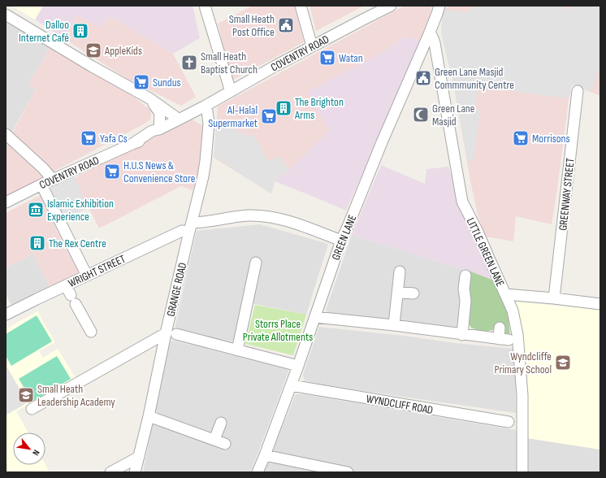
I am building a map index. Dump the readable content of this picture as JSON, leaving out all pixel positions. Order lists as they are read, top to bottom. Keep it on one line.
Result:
{"streets":{"street":["COVENTRY ROAD","GREENWAY STREET","GREEN LANE","LITTLE GREEN LANE","WRIGHT STREET","GRANGE ROAD","WYNDCLIFF ROAD"]},"crossings":[["COVENTRY ROAD","GRANGE ROAD"],["GREEN LANE","LITTLE GREEN LANE"],["GREEN LANE","WRIGHT STREET"],["GREEN LANE","WYNDCLIFF ROAD"],["WRIGHT STREET","GRANGE ROAD"]],"parks":["Storrs Place Private Allotments"],"places":{"public building":["Small Heath Post Office","Green Lane Masjid Commmunity Centre"],"building":["Dalloo Internet Café","The Brighton Arms","The Rex Centre"],"school or university":["AppleKids","Wyndcliffe Primary School","Small Heath Leadership Academy"],"supermarket":["Watan","Sundus","Al-Halal Supermarket","Yafa Cs","Morrisons","H.U.S News & Convenience Store"],"church":["Small Heath Baptist Church"],"mosque":["Green Lane Masjid"],"museum":["Islamic Exhibition Experience"]},"north":"bottom right"}
